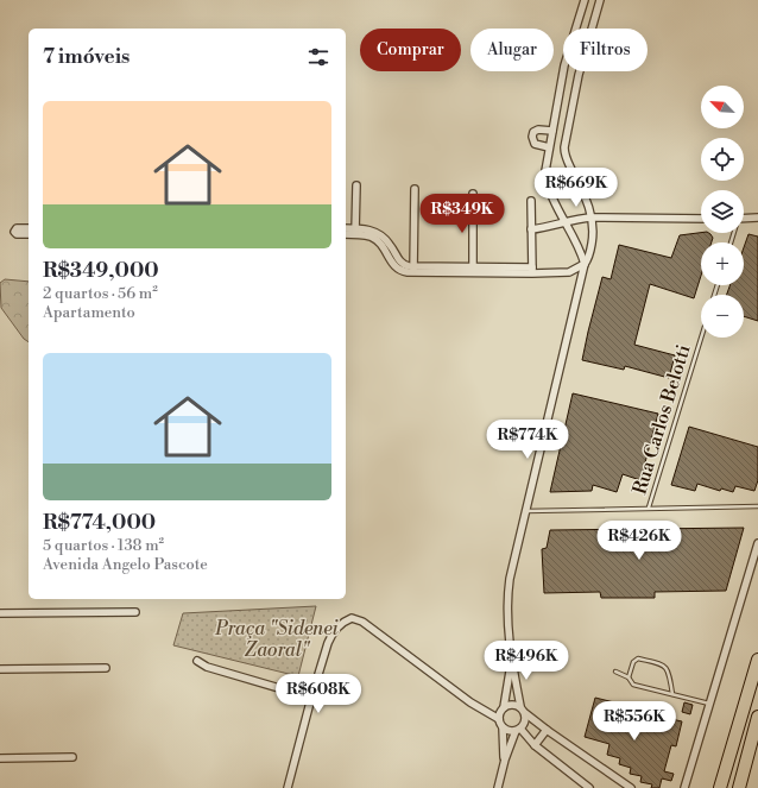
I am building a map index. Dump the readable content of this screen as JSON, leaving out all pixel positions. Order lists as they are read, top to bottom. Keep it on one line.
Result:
{"streets":{"lane":["Rua Carlos Belotti"]},"parks":["Praça \"Sidenei Zaoral\""],"north":"top left","page":{"chip":["Comprar","Alugar","Filtros"],"heading":"7 imóveis","map_buttons":["+","−"],"list":[{"name":"R$349,000","note":"2 quartos · 56 m² · Apartamento"},{"name":"R$774,000","note":"5 quartos · 138 m² · Avenida Angelo Pascote"}],"price":["R$669K","R$349K","R$774K","R$426K","R$496K","R$608K","R$556K"]}}
